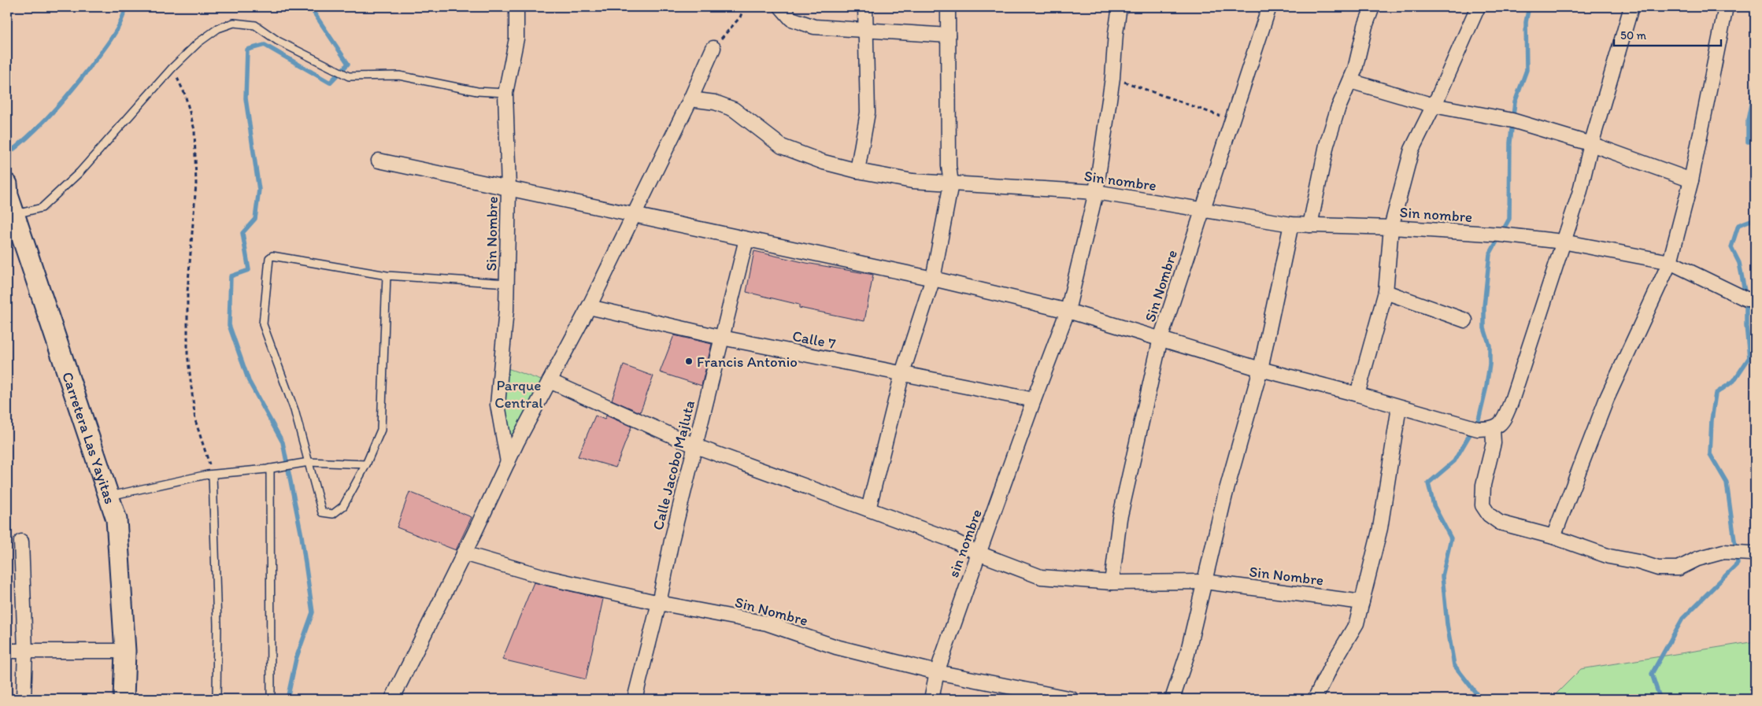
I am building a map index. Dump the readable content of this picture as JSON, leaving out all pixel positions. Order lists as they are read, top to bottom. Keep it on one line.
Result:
{"streets":{"street":["Sin nombre","Sin Nombre","Calle 7","Carretera Las Yayitas","Calle Jacobo Majluta","sin nombre"]},"crossings":[["Sin nombre","Sin Nombre"],["Sin nombre","sin nombre"],["Sin Nombre","Calle Jacobo Majluta"],["Sin Nombre","sin nombre"],["Calle 7","Calle Jacobo Majluta"],["Calle 7","sin nombre"]],"parks":["Parque Central"],"places":["Francis Antonio"],"scale_bar":"50 m"}
